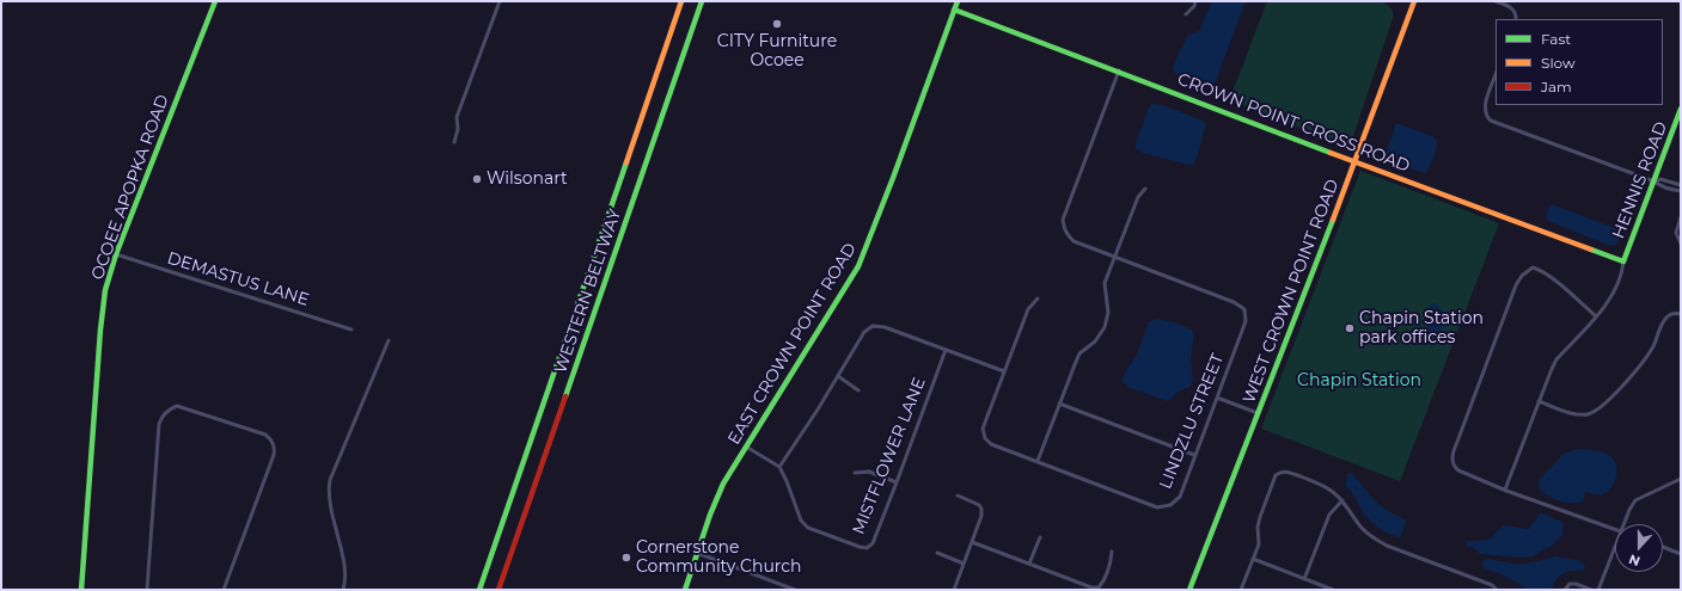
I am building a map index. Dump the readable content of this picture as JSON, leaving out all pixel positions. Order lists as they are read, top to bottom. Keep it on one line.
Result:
{"streets":{"main road":["CROWN POINT CROSS ROAD","HENNIS ROAD","OCOEE APOPKA ROAD","WESTERN BELTWAY","WEST CROWN POINT ROAD","EAST CROWN POINT ROAD"],"street":["DEMASTUS LANE","LINDZLU STREET","MISTFLOWER LANE"]},"crossings":[["CROWN POINT CROSS ROAD","HENNIS ROAD"],["CROWN POINT CROSS ROAD","WEST CROWN POINT ROAD"],["CROWN POINT CROSS ROAD","EAST CROWN POINT ROAD"],["OCOEE APOPKA ROAD","DEMASTUS LANE"]],"parks":["Chapin Station"],"places":["CITY Furniture Ocoee","Wilsonart","Chapin Station park offices","Cornerstone Community Church"],"legend":["Fast","Slow","Jam"],"north":"bottom"}
